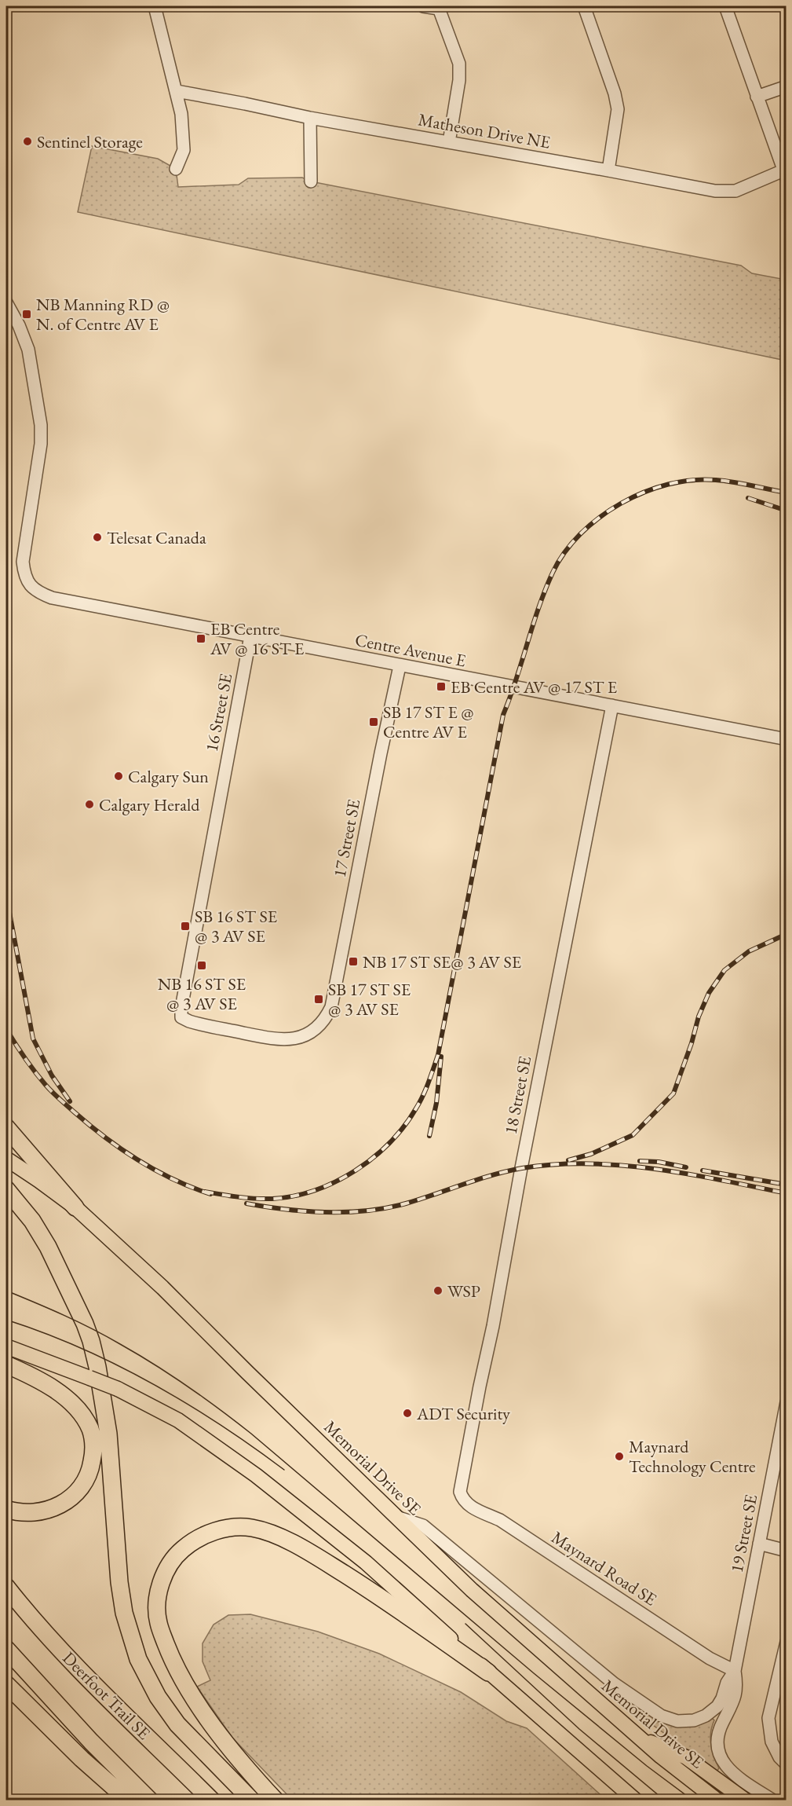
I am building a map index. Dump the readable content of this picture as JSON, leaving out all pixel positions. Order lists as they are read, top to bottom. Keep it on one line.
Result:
{"streets":{"highway":["Deerfoot Trail SE"],"main road":["Memorial Drive SE"],"street":["Matheson Drive NE","Centre Avenue E","16 Street SE","17 Street SE","18 Street SE","19 Street SE","Maynard Road SE"]},"crossings":[["Centre Avenue E","16 Street SE"],["Centre Avenue E","17 Street SE"],["Centre Avenue E","18 Street SE"],["16 Street SE","17 Street SE"],["18 Street SE","Maynard Road SE"],["19 Street SE","Maynard Road SE"]],"places":{"other":["Sentinel Storage","Telesat Canada","Calgary Sun","Calgary Herald","WSP","ADT Security","Maynard Technology Centre"],"transit":["NB Manning RD @ N. of Centre AV E","EB Centre AV @ 16 ST E","EB Centre AV @ 17 ST E","SB 17 ST E @ Centre AV E","SB 16 ST SE @ 3 AV SE","NB 17 ST SE@ 3 AV SE","NB 16 ST SE @ 3 AV SE","SB 17 ST SE @ 3 AV SE"]}}
